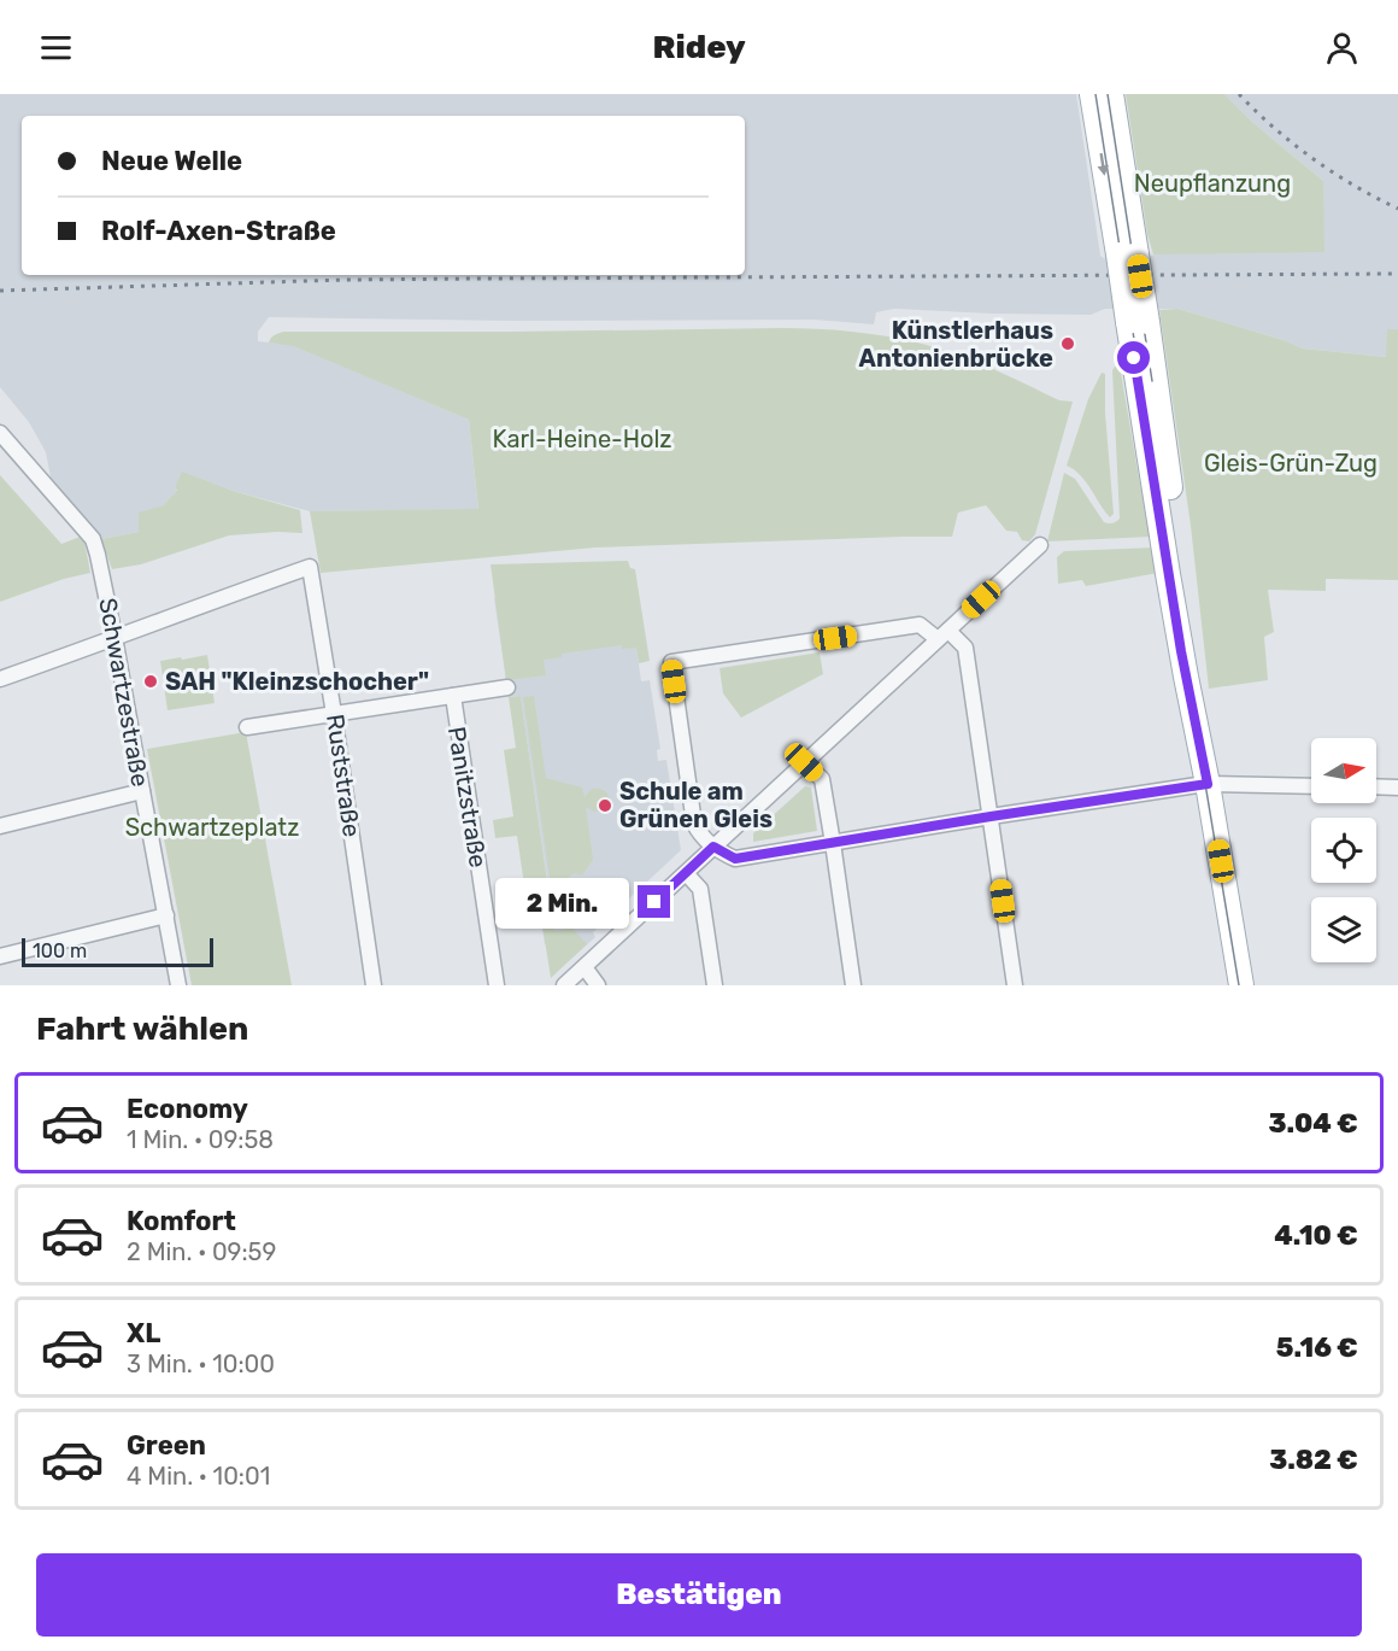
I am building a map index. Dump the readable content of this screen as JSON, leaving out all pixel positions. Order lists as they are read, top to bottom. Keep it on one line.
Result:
{"streets":{"street":["Schwartzestraße","Ruststraße","Panitzstraße"]},"crossings":[["Schwartzestraße","Ruststraße"]],"parks":["Neupflanzung","Karl-Heine-Holz","Gleis-Grün-Zug","Schwartzeplatz"],"places":["Künstlerhaus Antonienbrücke","SAH \"Kleinzschocher\"","Schule am Grünen Gleis"],"scale_bar":"100 m","north":"right","page":{"header":"Ridey","banner":["Neue Welle","Rolf-Axen-Straße"],"bubble":"2 Min.","scale":"100 m","heading":"Fahrt wählen","list":[{"name":"Economy","note":"1 Min. · 09:58","value":"3.04 €"},{"name":"Komfort","note":"2 Min. · 09:59","value":"4.10 €"},{"name":"XL","note":"3 Min. · 10:00","value":"5.16 €"},{"name":"Green","note":"4 Min. · 10:01","value":"3.82 €"}],"buttons":"Bestätigen"}}
